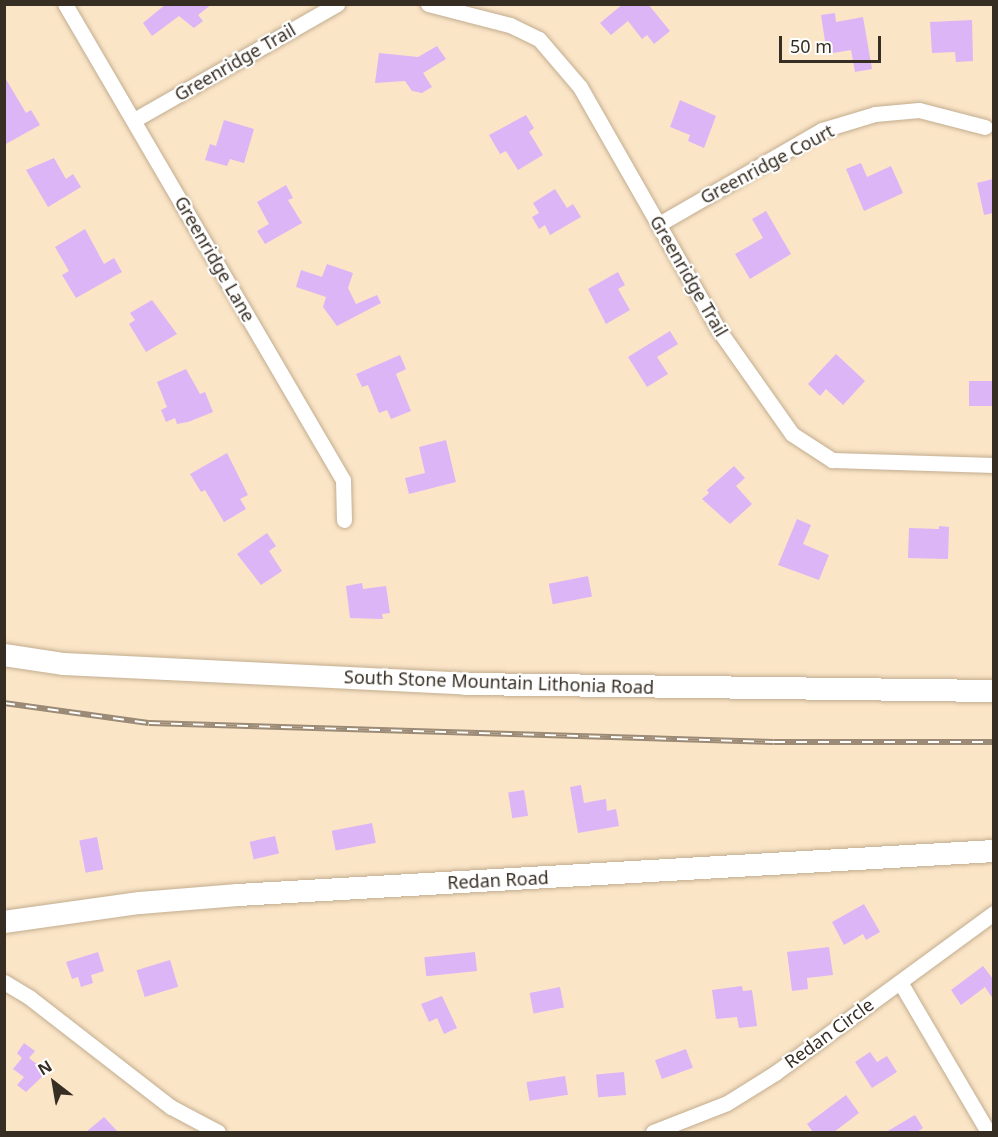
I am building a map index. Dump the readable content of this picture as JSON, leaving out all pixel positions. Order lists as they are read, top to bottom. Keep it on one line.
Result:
{"streets":{"main road":["South Stone Mountain Lithonia Road","Redan Road"],"street":["Greenridge Trail","Greenridge Court","Greenridge Lane","Redan Circle"]},"crossings":[["Greenridge Trail","Greenridge Court"],["Greenridge Trail","Greenridge Lane"]],"scale_bar":"50 m","north":"top left"}
